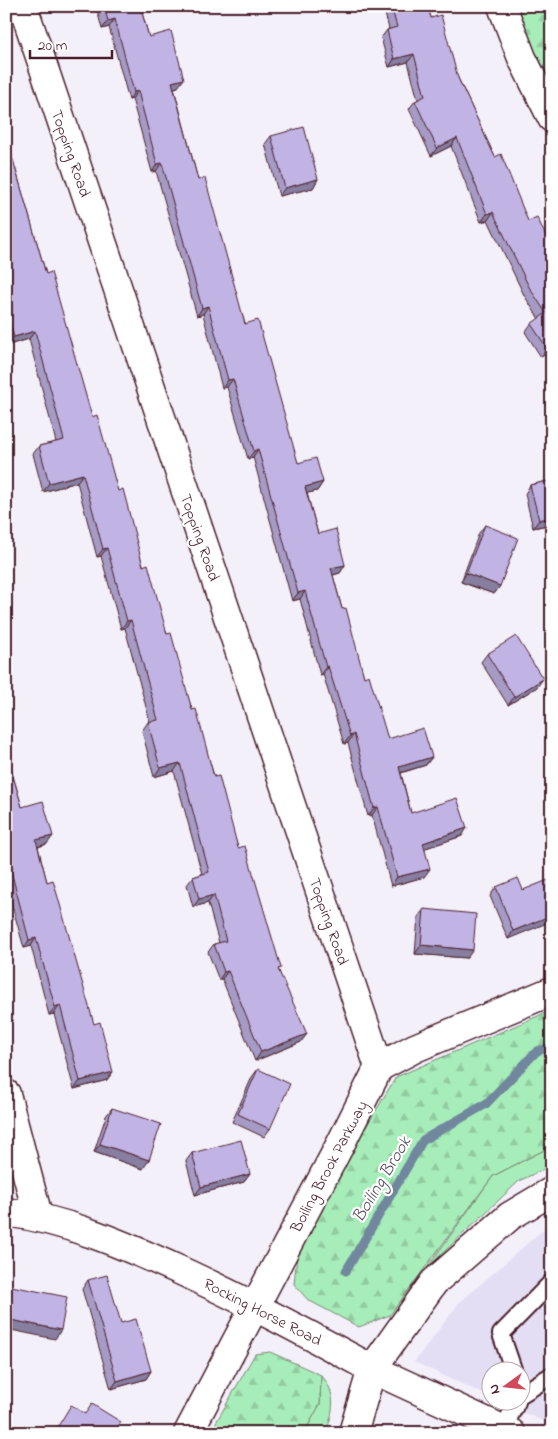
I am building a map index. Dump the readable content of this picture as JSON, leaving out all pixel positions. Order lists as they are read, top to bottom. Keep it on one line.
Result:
{"streets":{"street":["Topping Road","Boiling Brook Parkway","Rocking Horse Road"]},"crossings":[["Topping Road","Boiling Brook Parkway"],["Boiling Brook Parkway","Rocking Horse Road"]],"water":["Boiling Brook"],"scale_bar":"20 m","north":"left"}
